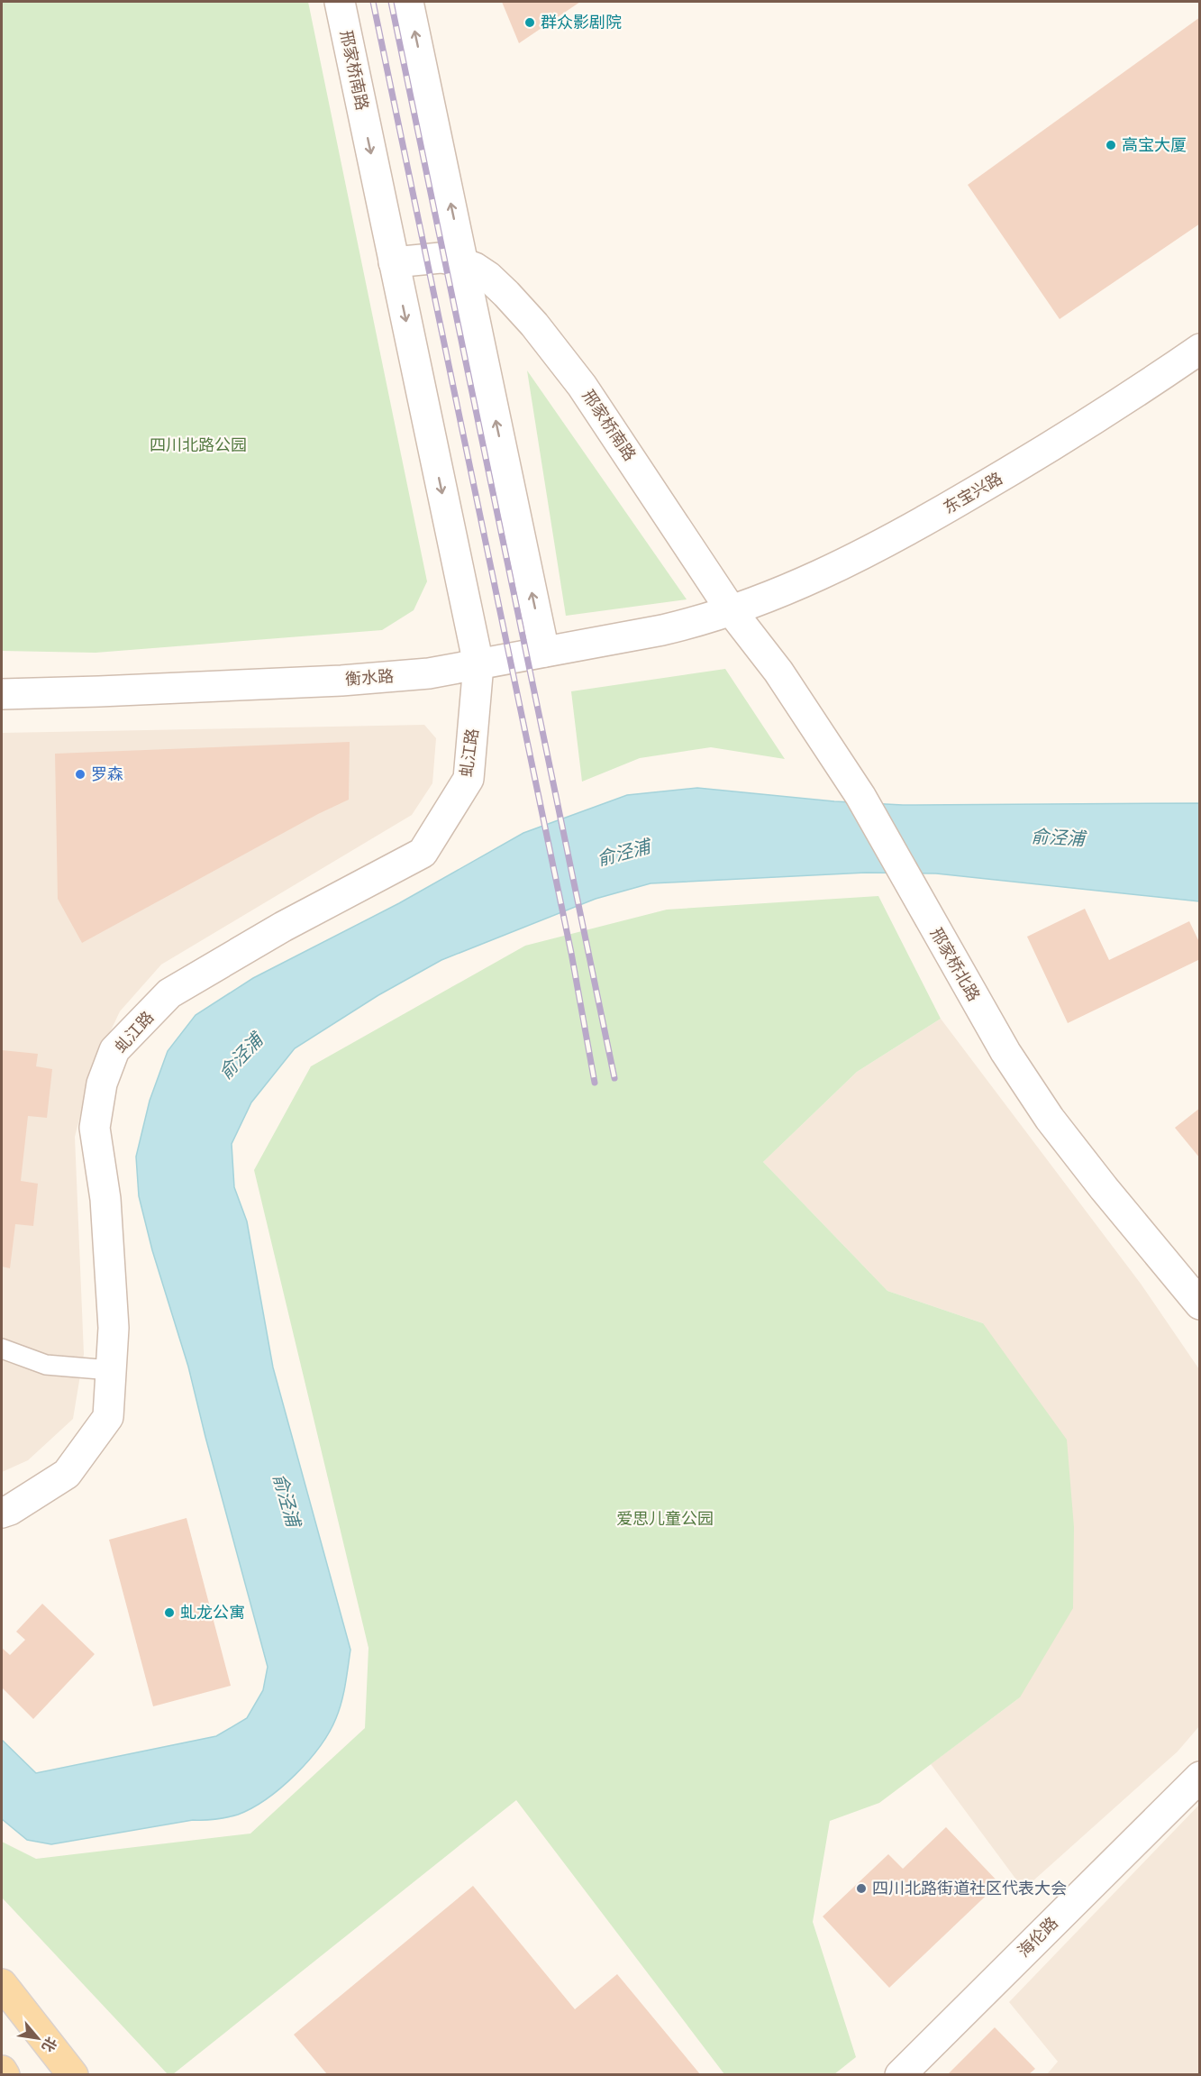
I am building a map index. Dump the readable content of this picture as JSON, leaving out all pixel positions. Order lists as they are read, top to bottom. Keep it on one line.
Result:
{"streets":{"street":["邢家桥南路","东宝兴路","衡水路","虬江路","邢家桥北路","海伦路"]},"crossings":[["邢家桥南路","东宝兴路"],["邢家桥南路","衡水路"],["邢家桥南路","虬江路"],["邢家桥南路","邢家桥北路"],["东宝兴路","衡水路"],["东宝兴路","邢家桥北路"],["衡水路","虬江路"],["衡水路","邢家桥北路"]],"water":["俞泾浦"],"parks":["四川北路公园","爱思儿童公园"],"places":["群众影剧院","高宝大厦","罗森","虬龙公寓","四川北路街道社区代表大会"],"north":"bottom right"}
